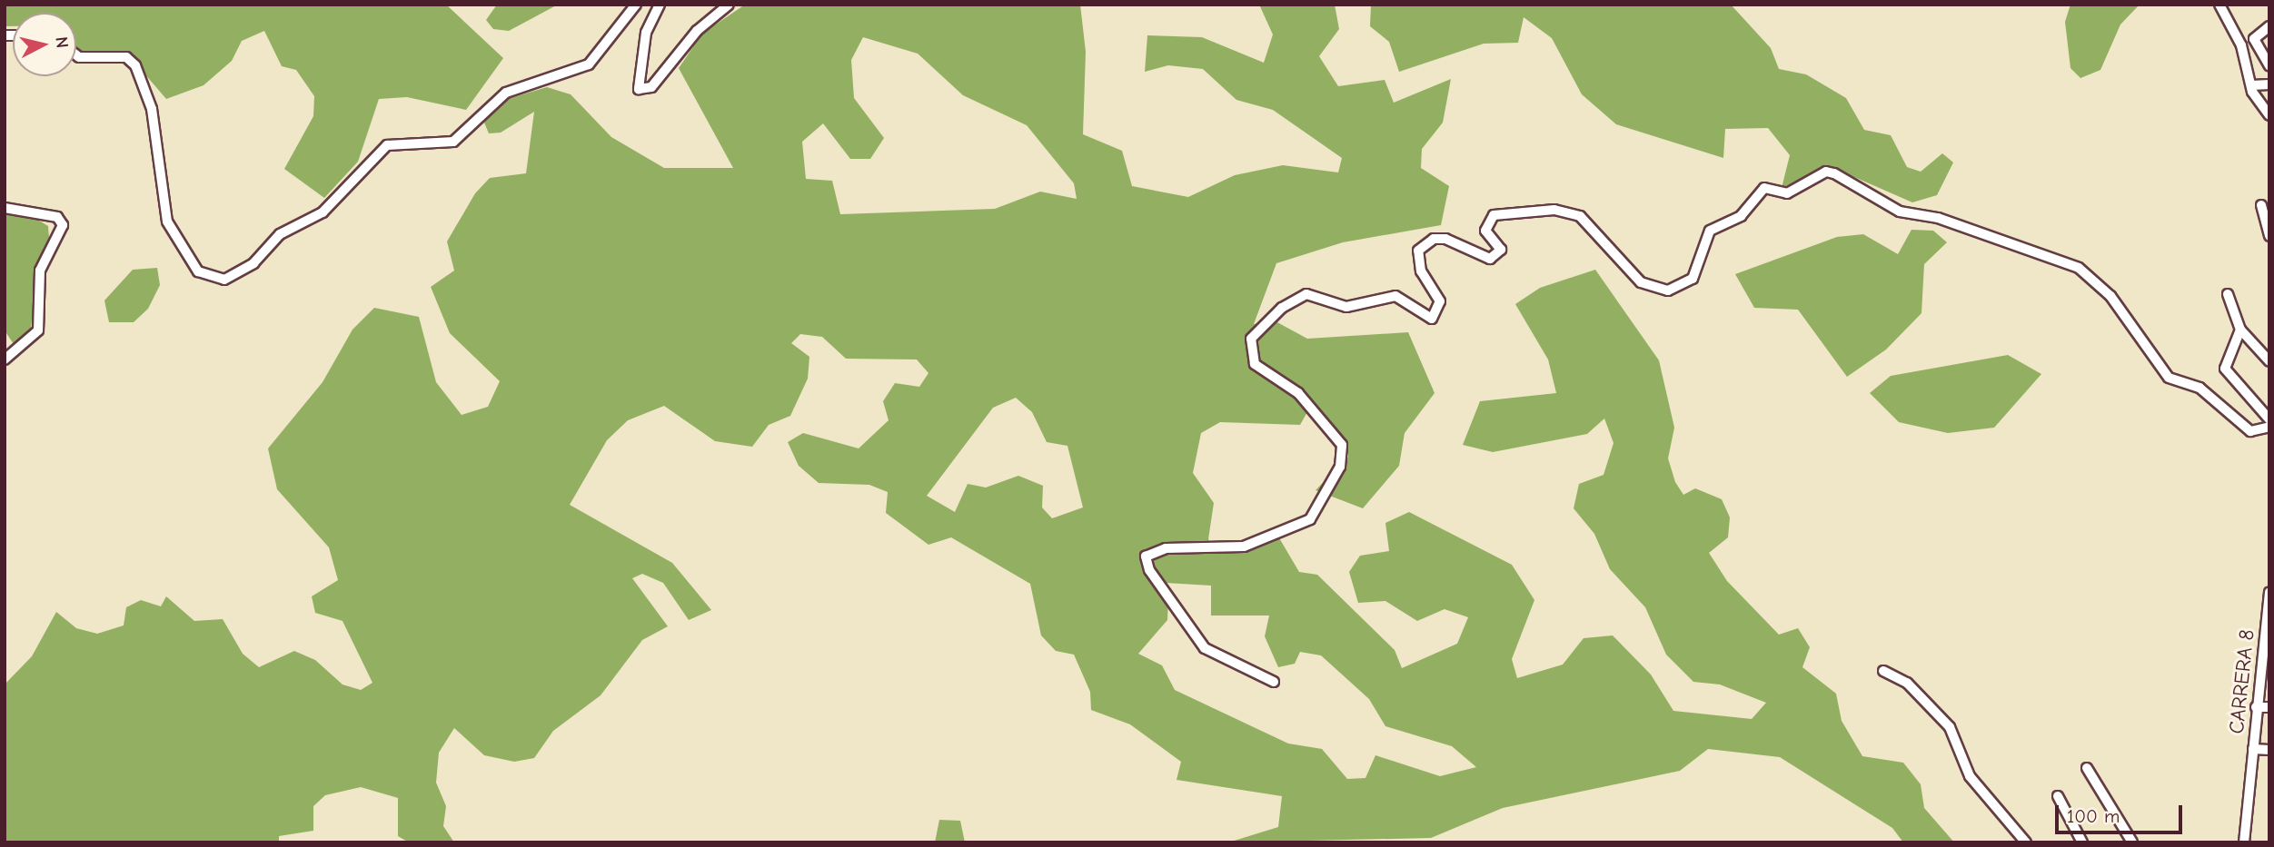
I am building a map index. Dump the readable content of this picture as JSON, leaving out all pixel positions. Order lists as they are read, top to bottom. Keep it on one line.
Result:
{"streets":{"street":["CARRERA 8"]},"scale_bar":"100 m","north":"right"}
